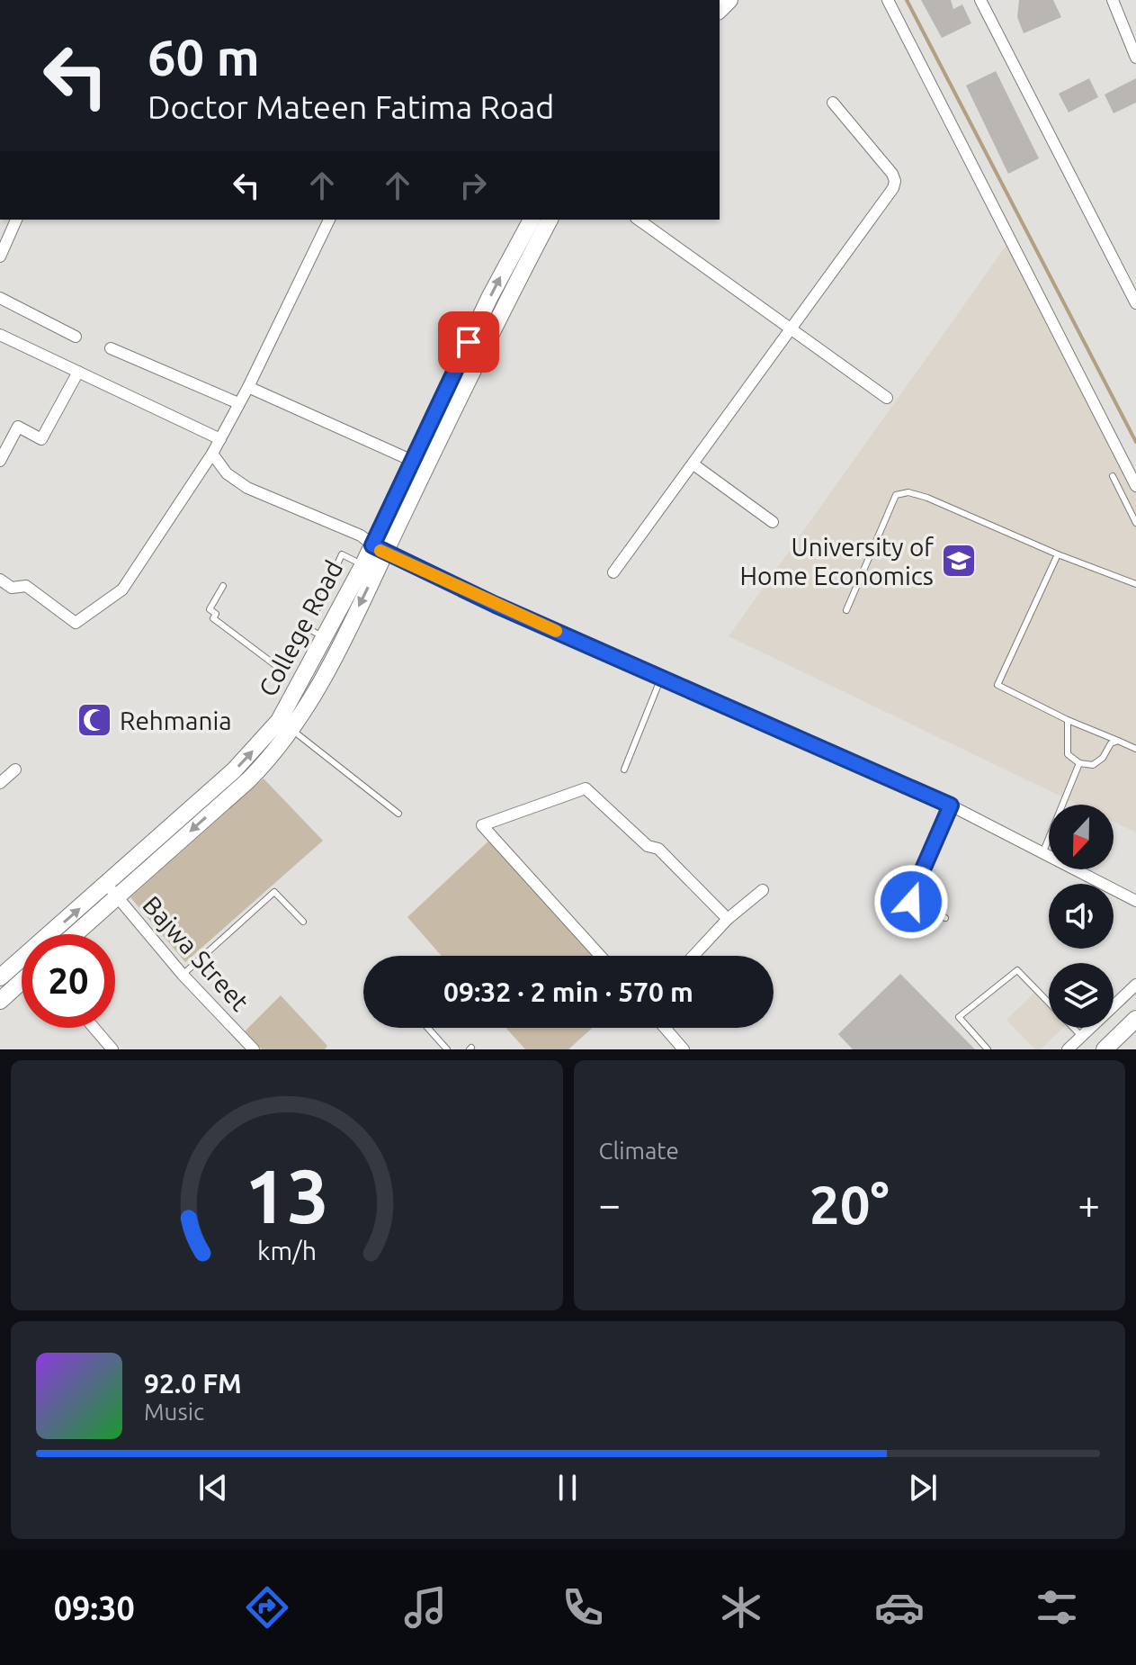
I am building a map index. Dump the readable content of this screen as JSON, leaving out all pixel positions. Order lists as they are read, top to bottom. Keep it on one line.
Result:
{"streets":{"main road":["College Road"],"street":["Bajwa Street"]},"crossings":[["College Road","Bajwa Street"]],"places":{"school or university":["University of Home Economics"],"mosque":["Rehmania"]},"north":"bottom","page":{"turn":["60 m","Doctor Mateen Fatima Road"],"limit":"20","trip":"09:32 · 2 min · 570 m","tile":"Climate","heat":["−","20°","+"],"song":["92.0 FM","Music"],"tabs":"09:30","gauge":["13","km/h"]}}
